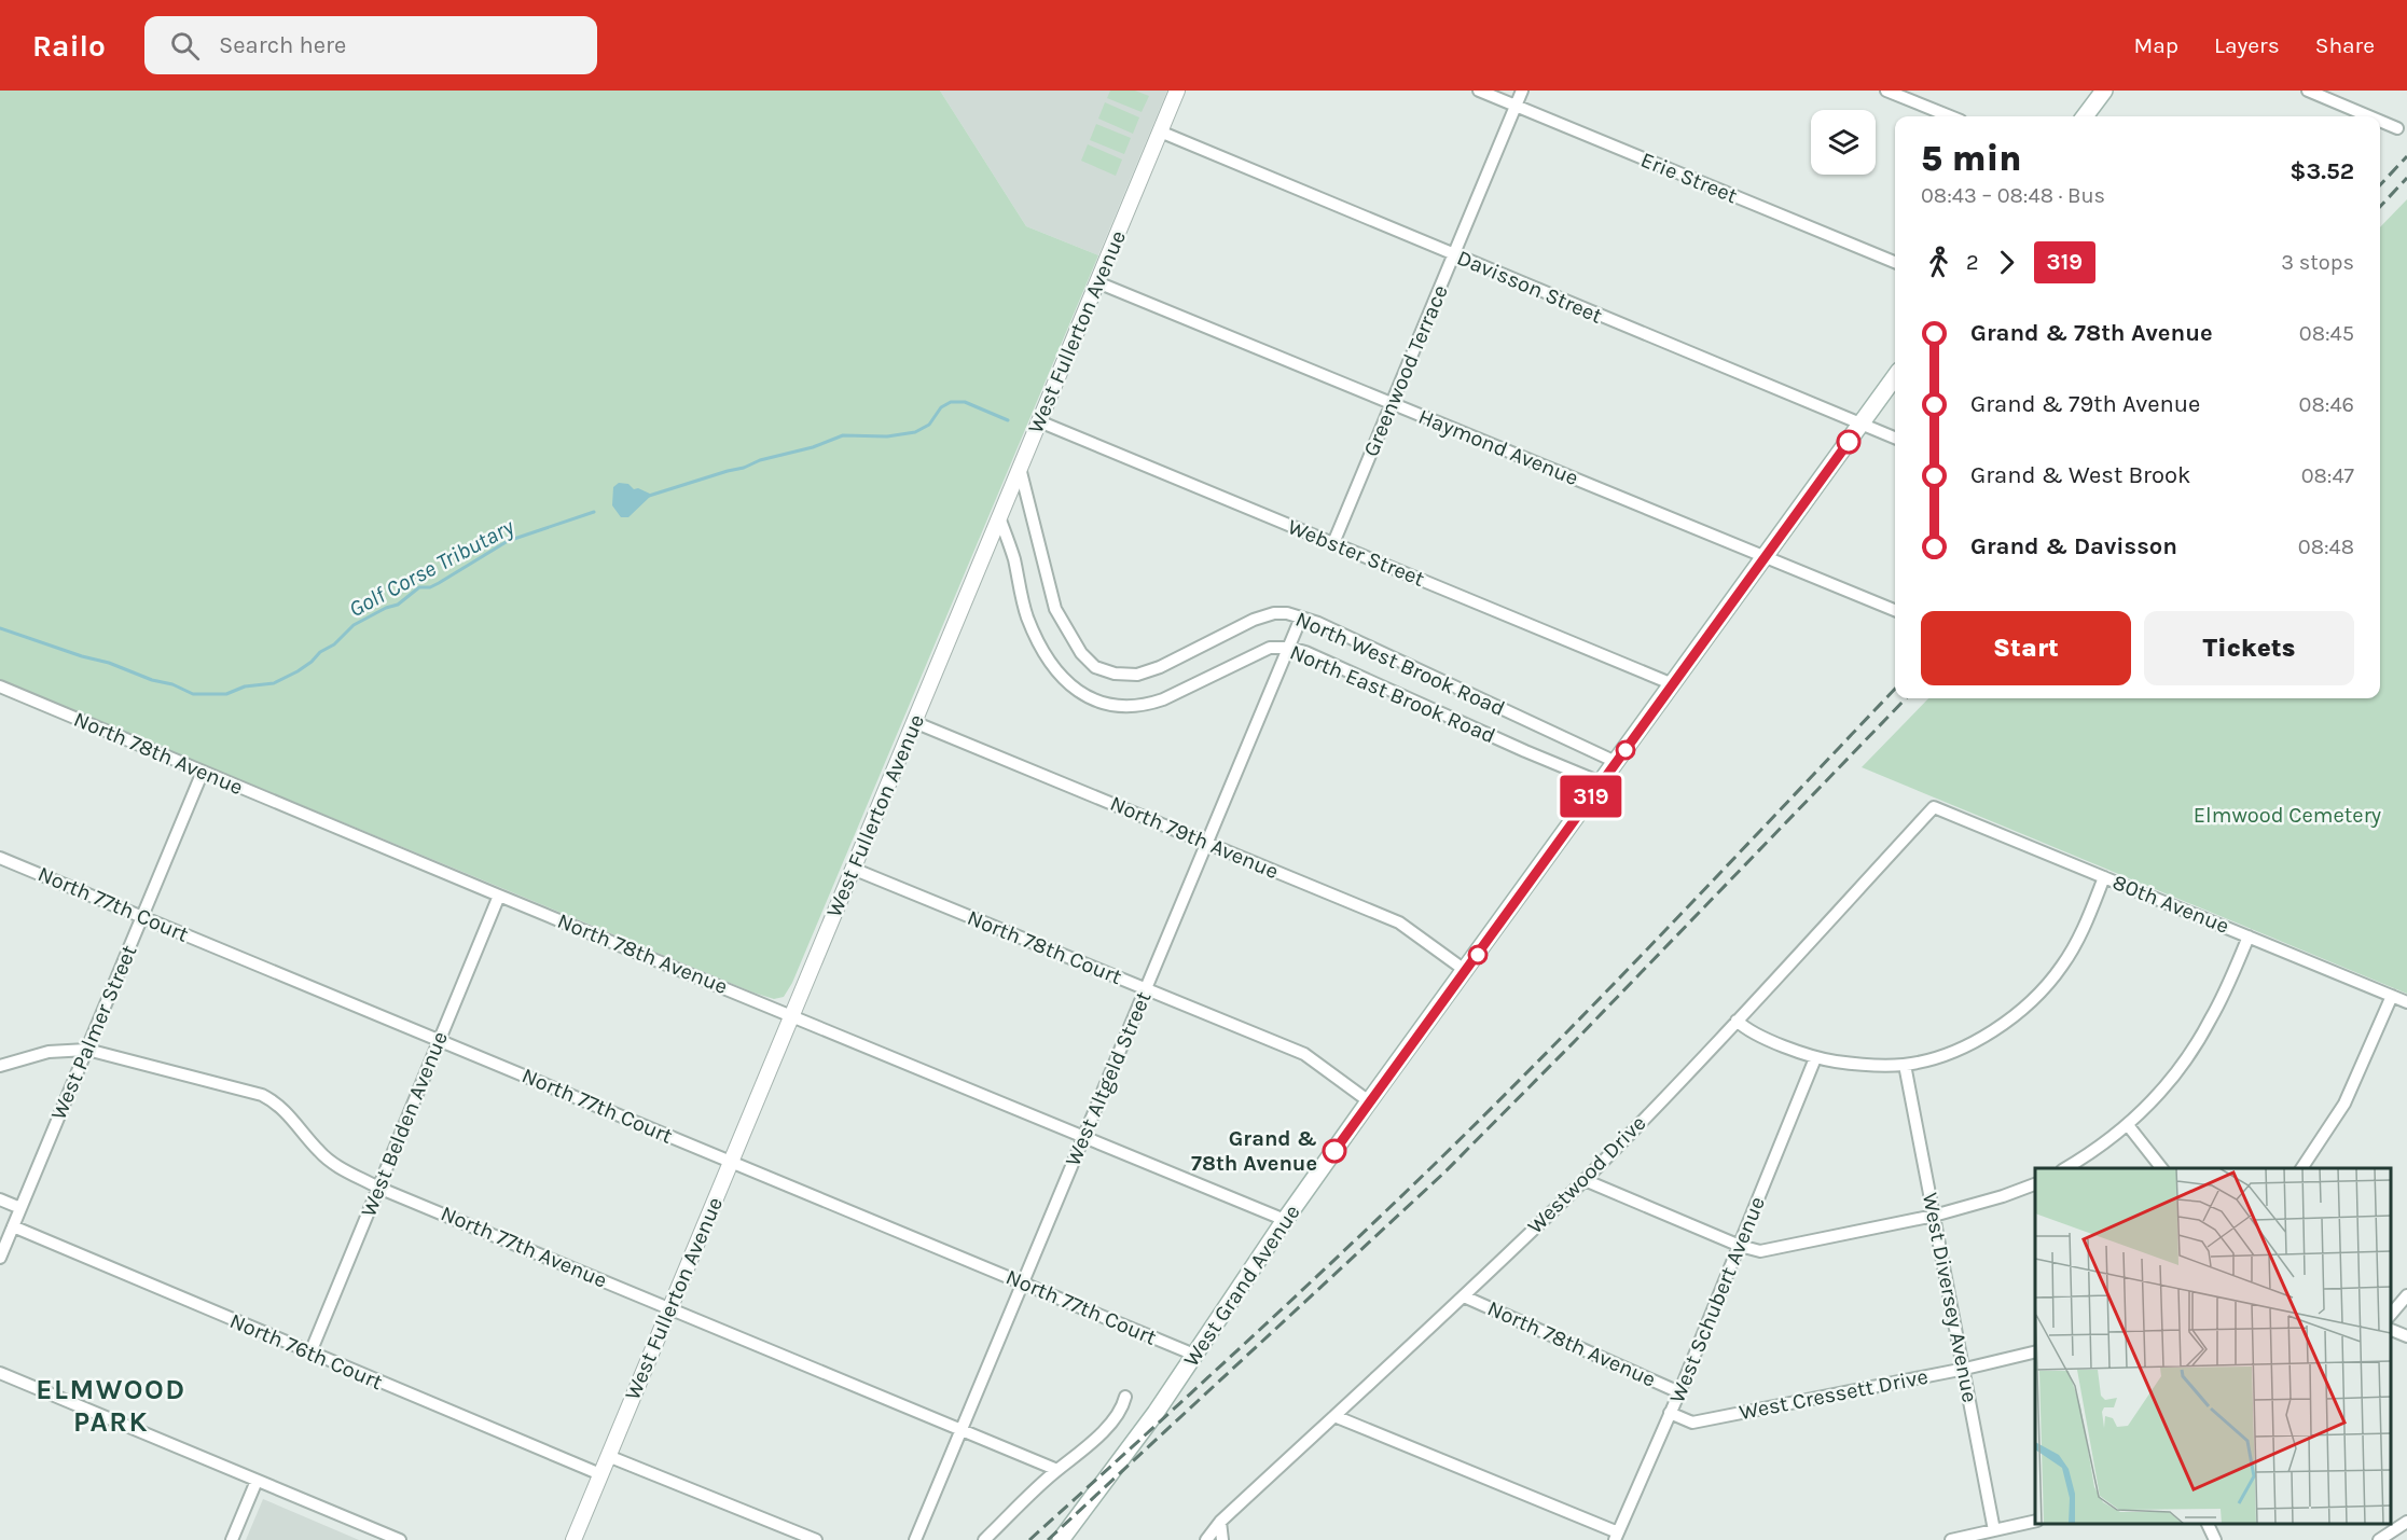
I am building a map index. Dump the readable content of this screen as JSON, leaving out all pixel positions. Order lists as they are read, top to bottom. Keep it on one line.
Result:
{"streets":{"main road":["West Grand Avenue"],"street":["Erie Street","Davisson Street","West Fullerton Avenue","Greenwood Terrace","Haymond Avenue","Webster Street","North West Brook Road","North East Brook Road","North 78th Avenue","North 79th Avenue","North 77th Court","80th Avenue","North 78th Court","West Palmer Street","West Altgeld Street","West Belden Avenue","Westwood Drive","North 77th Avenue","West Diversey Avenue","West Schubert Avenue","North 76th Court","West Cressett Drive"]},"crossings":[["Erie Street","Greenwood Terrace"],["Davisson Street","West Fullerton Avenue"],["Davisson Street","Greenwood Terrace"],["Davisson Street","West Grand Avenue"],["West Fullerton Avenue","Haymond Avenue"],["West Fullerton Avenue","Webster Street"],["West Fullerton Avenue","North West Brook Road"],["West Fullerton Avenue","North East Brook Road"],["West Fullerton Avenue","North 78th Avenue"],["West Fullerton Avenue","North 79th Avenue"],["West Fullerton Avenue","North 77th Court"],["West Fullerton Avenue","North 78th Court"],["West Fullerton Avenue","North 77th Avenue"],["West Fullerton Avenue","North 76th Court"],["Greenwood Terrace","Haymond Avenue"],["Greenwood Terrace","Webster Street"],["Haymond Avenue","West Grand Avenue"],["Webster Street","West Grand Avenue"],["North West Brook Road","West Altgeld Street"],["North West Brook Road","West Grand Avenue"],["North East Brook Road","West Altgeld Street"],["North East Brook Road","West Grand Avenue"],["North 78th Avenue","West Palmer Street"],["North 78th Avenue","West Altgeld Street"],["North 78th Avenue","West Belden Avenue"],["North 78th Avenue","Westwood Drive"],["North 78th Avenue","West Grand Avenue"],["North 78th Avenue","West Schubert Avenue"],["North 79th Avenue","West Altgeld Street"],["North 79th Avenue","West Grand Avenue"],["North 77th Court","West Palmer Street"],["North 77th Court","West Altgeld Street"],["North 77th Court","West Belden Avenue"],["North 77th Court","West Grand Avenue"],["80th Avenue","Westwood Drive"],["North 78th Court","West Altgeld Street"],["North 78th Court","West Grand Avenue"],["West Palmer Street","North 77th Avenue"],["West Palmer Street","North 76th Court"],["West Altgeld Street","North 77th Avenue"],["West Belden Avenue","North 77th Avenue"],["West Belden Avenue","North 76th Court"],["West Diversey Avenue","West Cressett Drive"],["West Schubert Avenue","West Cressett Drive"]],"districts":["ELMWOOD PARK"],"water":["Golf Corse Tributary"],"parks":["Elmwood Cemetery"],"places":["Grand & 78th Avenue"],"lines":["bus line 319"],"page":{"header":"Railo","search":"Search here","nav":["Map","Layers","Share"],"on_map":"319","heading":["5 min","08:43 – 08:48 · Bus","$3.52"],"legs":["2","319","3 stops"],"list":[{"name":"Grand & 78th Avenue","value":"08:45"},{"name":"Grand & 79th Avenue","value":"08:46"},{"name":"Grand & West Brook","value":"08:47"},{"name":"Grand & Davisson","value":"08:48"}],"buttons":["Start","Tickets"]}}
